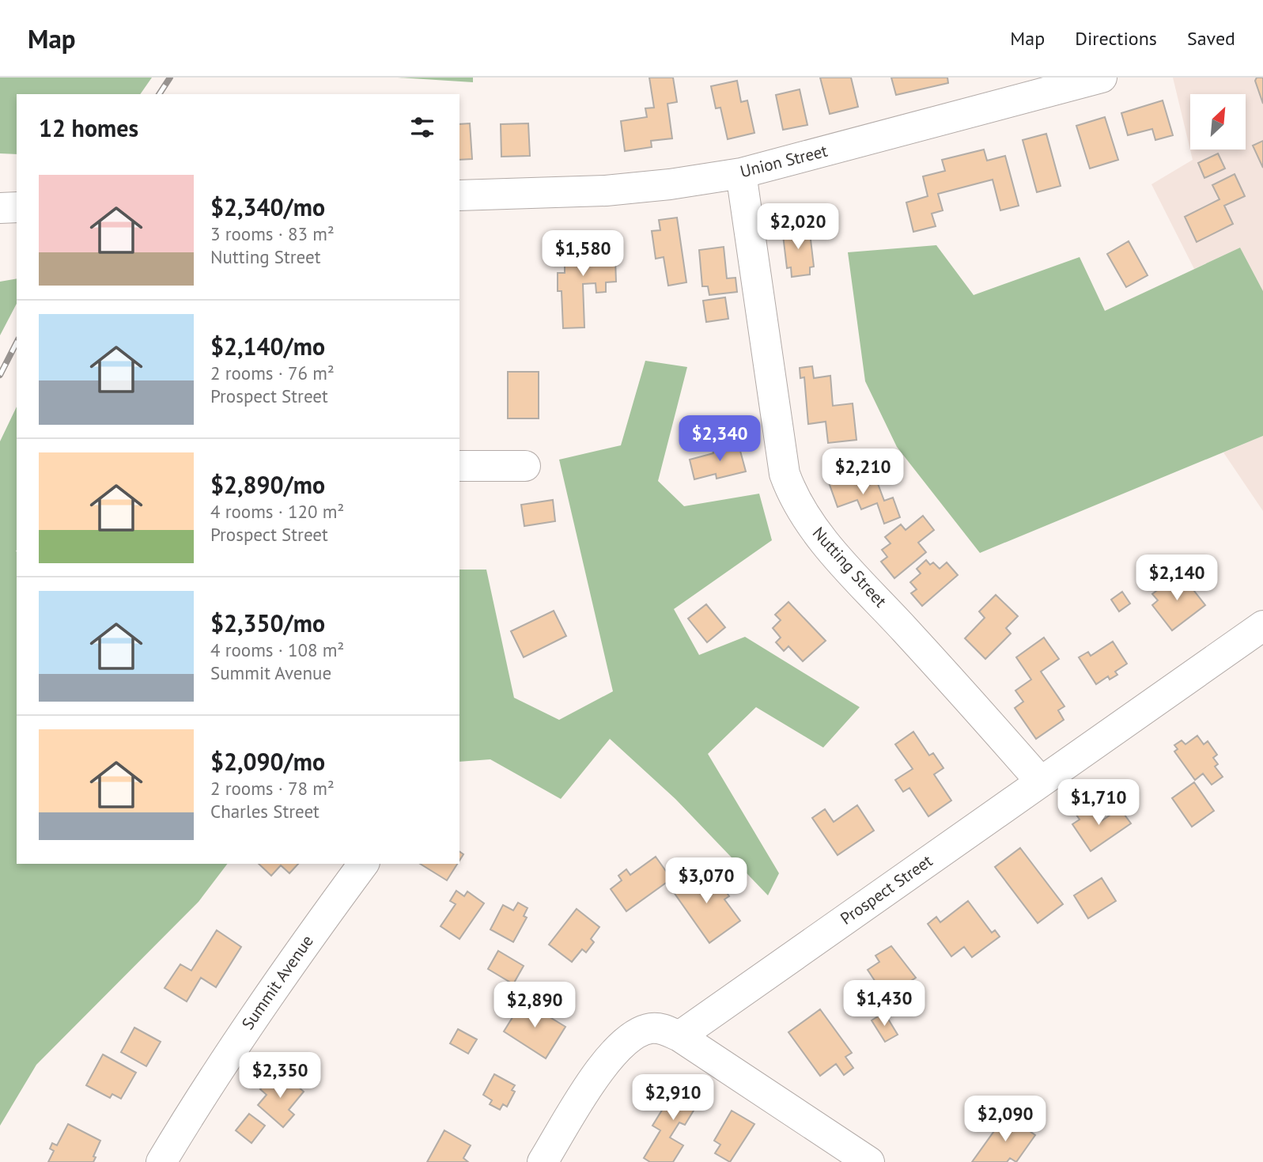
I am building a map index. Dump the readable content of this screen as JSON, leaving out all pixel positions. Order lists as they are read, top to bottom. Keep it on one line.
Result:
{"streets":{"street":["Union Street","Nutting Street","Prospect Street","Summit Avenue"]},"crossings":[["Union Street","Nutting Street"],["Nutting Street","Prospect Street"]],"north":"top right","page":{"header":"Map","nav":["Map","Directions","Saved"],"heading":"12 homes","list":[{"name":"$2,340/mo","note":"3 rooms · 83 m² · Nutting Street"},{"name":"$2,140/mo","note":"2 rooms · 76 m² · Prospect Street"},{"name":"$2,890/mo","note":"4 rooms · 120 m² · Prospect Street"},{"name":"$2,350/mo","note":"4 rooms · 108 m² · Summit Avenue"},{"name":"$2,090/mo","note":"2 rooms · 78 m² · Charles Street"}],"price":["$2,020","$1,580","$2,340","$2,210","$2,140","$1,710","$3,070","$1,430","$2,890","$2,350","$2,910","$2,090"]}}
